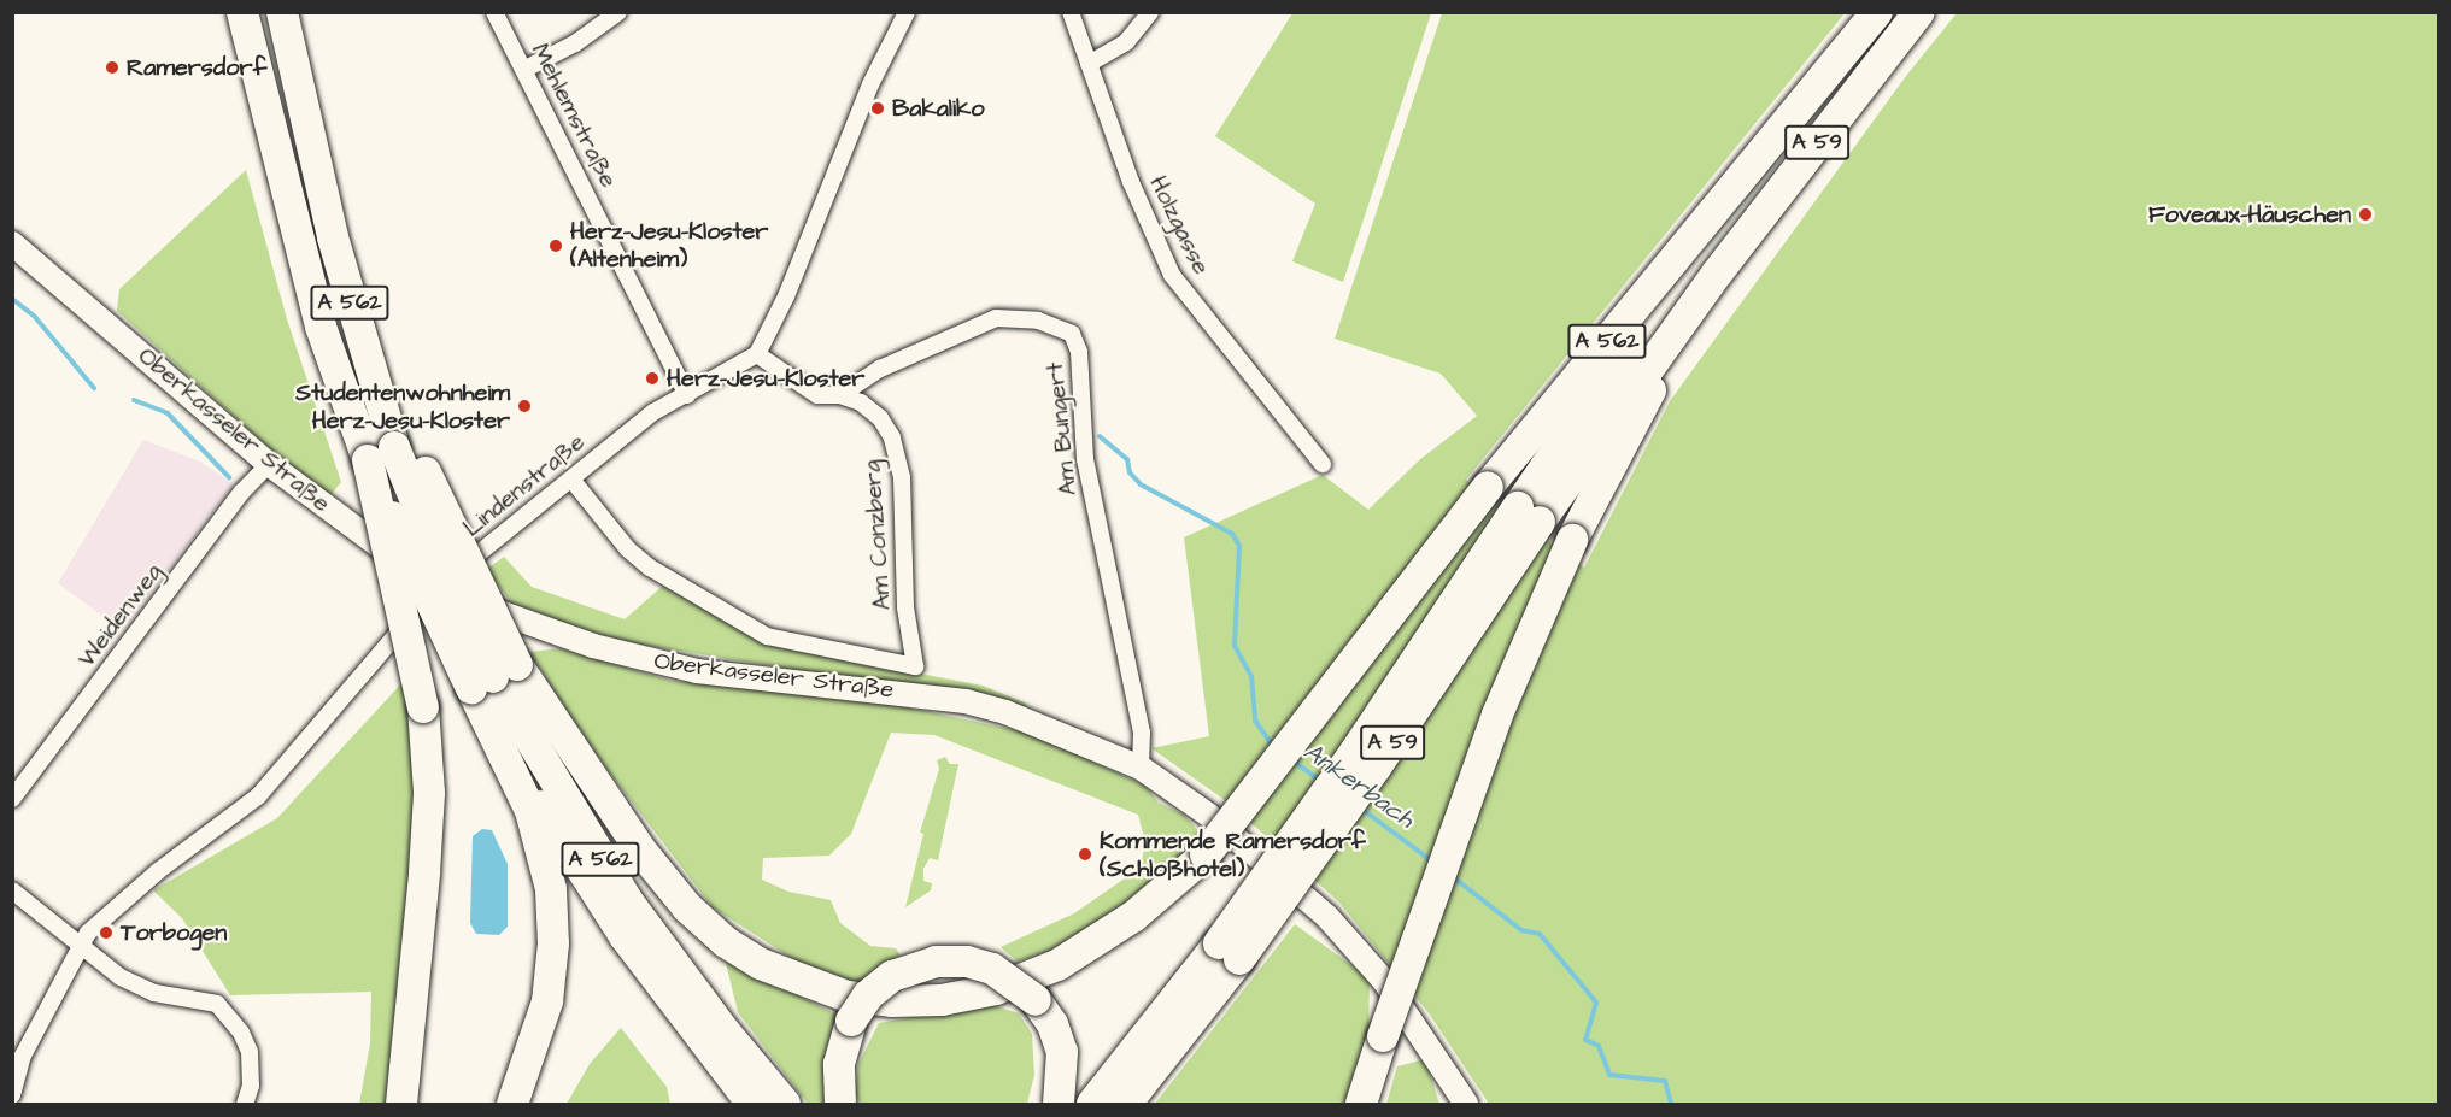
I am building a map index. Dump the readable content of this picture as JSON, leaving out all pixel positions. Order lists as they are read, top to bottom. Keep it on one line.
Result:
{"streets":{"highway":["A 59","A 562"],"street":["Mehlemstraße","Holzgasse","Am Bungert","Oberkasseler Straße","Lindenstraße","Am Conzberg","Weidenweg"]},"crossings":[["Mehlemstraße","Lindenstraße"],["A 59","A 562"],["Am Bungert","Oberkasseler Straße"],["Am Bungert","Am Conzberg"],["Oberkasseler Straße","Lindenstraße"],["Oberkasseler Straße","Weidenweg"],["Lindenstraße","Am Conzberg"]],"water":["Ankerbach"],"places":["Ramersdorf","Bakaliko","Foveaux-Häuschen","Herz-Jesu-Kloster (Altenheim)","Herz-Jesu-Kloster","Studentenwohnheim Herz-Jesu-Kloster","Kommende Ramersdorf (Schloßhotel)","Torbogen"]}
